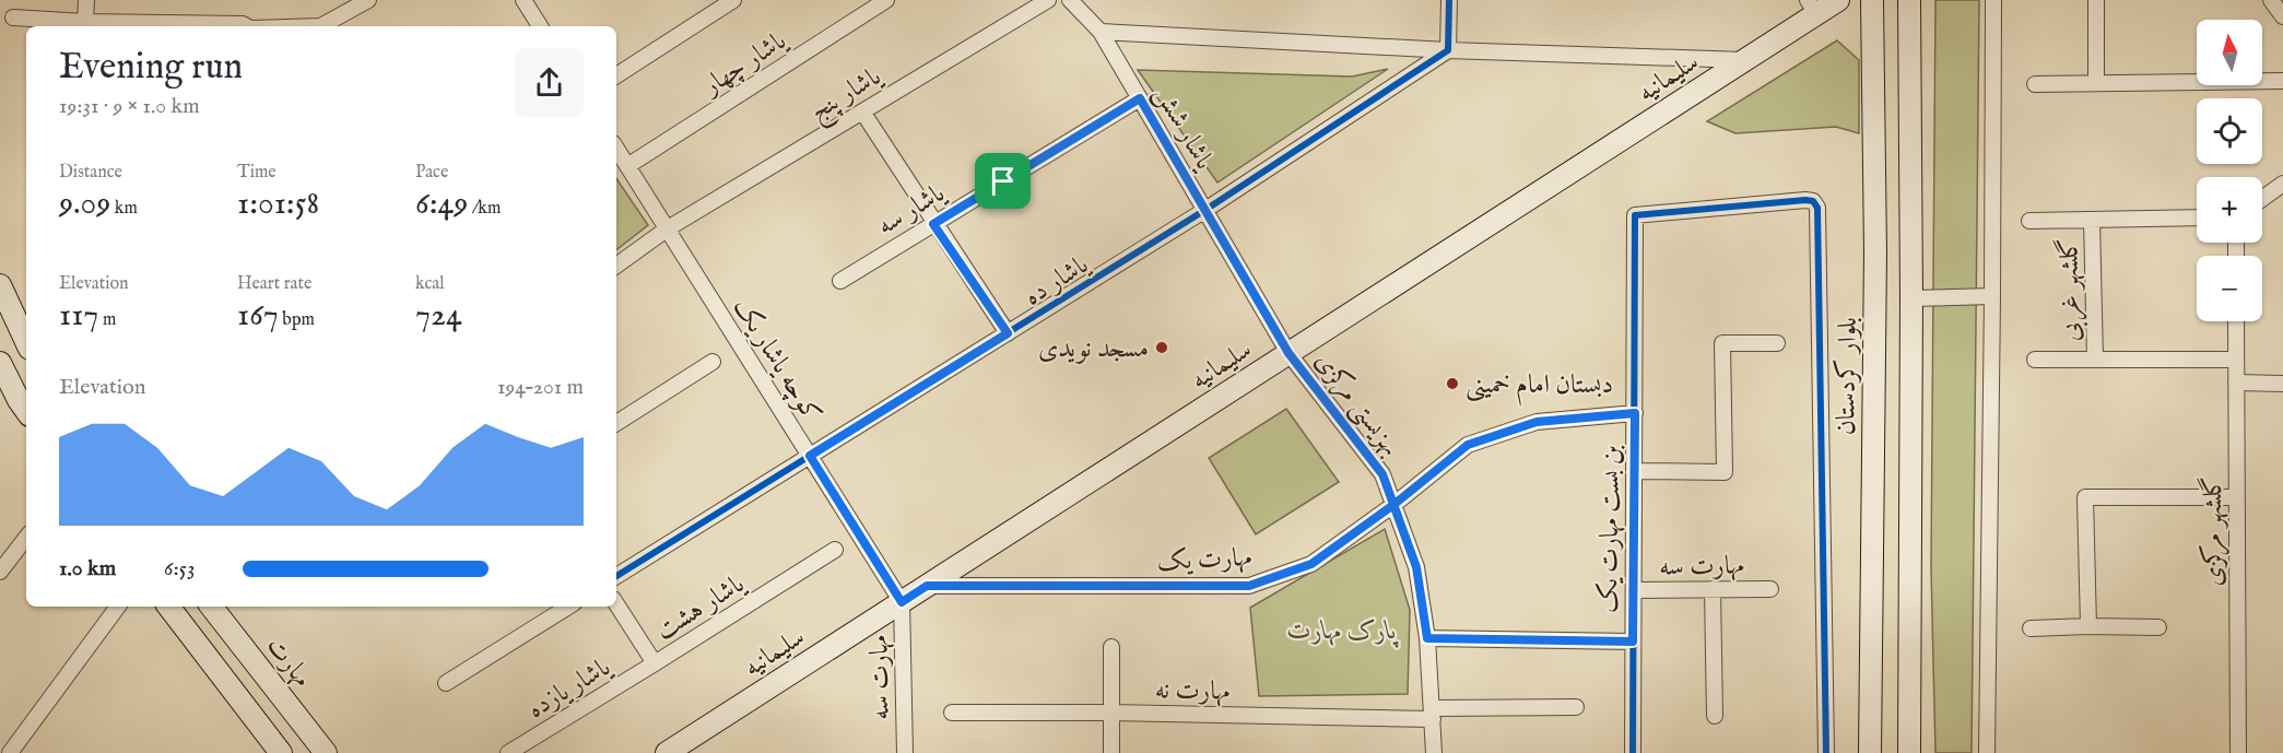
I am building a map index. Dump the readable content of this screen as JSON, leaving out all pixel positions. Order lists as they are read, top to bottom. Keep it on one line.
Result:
{"streets":{"main road":["سلیمانیه","بلوار کردستان","مهارت"],"street":["یاشار چهار","یاشار پنج","یاشار شش","یاشار سه","یاشار ده","گلشهر غربی","کوچه یاشار یک","بهزیستی مرکزی","بن بست مهارت یک","گلشهر مرکزی","مهارت یک","مهارت سه","یاشار هشت","یاشار یازده","مهارت نه"]},"crossings":[["یاشار چهار","کوچه یاشار یک"],["سلیمانیه","یاشار شش"],["سلیمانیه","کوچه یاشار یک"],["سلیمانیه","بهزیستی مرکزی"],["سلیمانیه","مهارت یک"],["سلیمانیه","مهارت سه"],["یاشار پنج","کوچه یاشار یک"],["یاشار شش","یاشار سه"],["یاشار شش","یاشار ده"],["یاشار شش","بهزیستی مرکزی"],["یاشار ده","کوچه یاشار یک"],["کوچه یاشار یک","مهارت سه"],["بهزیستی مرکزی","مهارت یک"],["بهزیستی مرکزی","مهارت نه"],["بن بست مهارت یک","مهارت یک"],["بن بست مهارت یک","مهارت سه"],["یاشار هشت","یاشار یازده"]],"parks":["پارک مهارت"],"places":["مسجد نویدی","دبستان امام خمینی"],"north":"top","page":{"map_buttons":["+","−"],"heading":["Evening run","19:31 · 9 × 1.0 km"],"stats":[["Distance","9.09 km"],["Time","1:01:58"],["Pace","6:49 /km"],["Elevation","117 m"],["Heart rate","167 bpm"],["kcal","724"]],"chart":["Elevation","194–201 m"],"list":[{"name":"1.0 km","note":"6:53"}]}}
